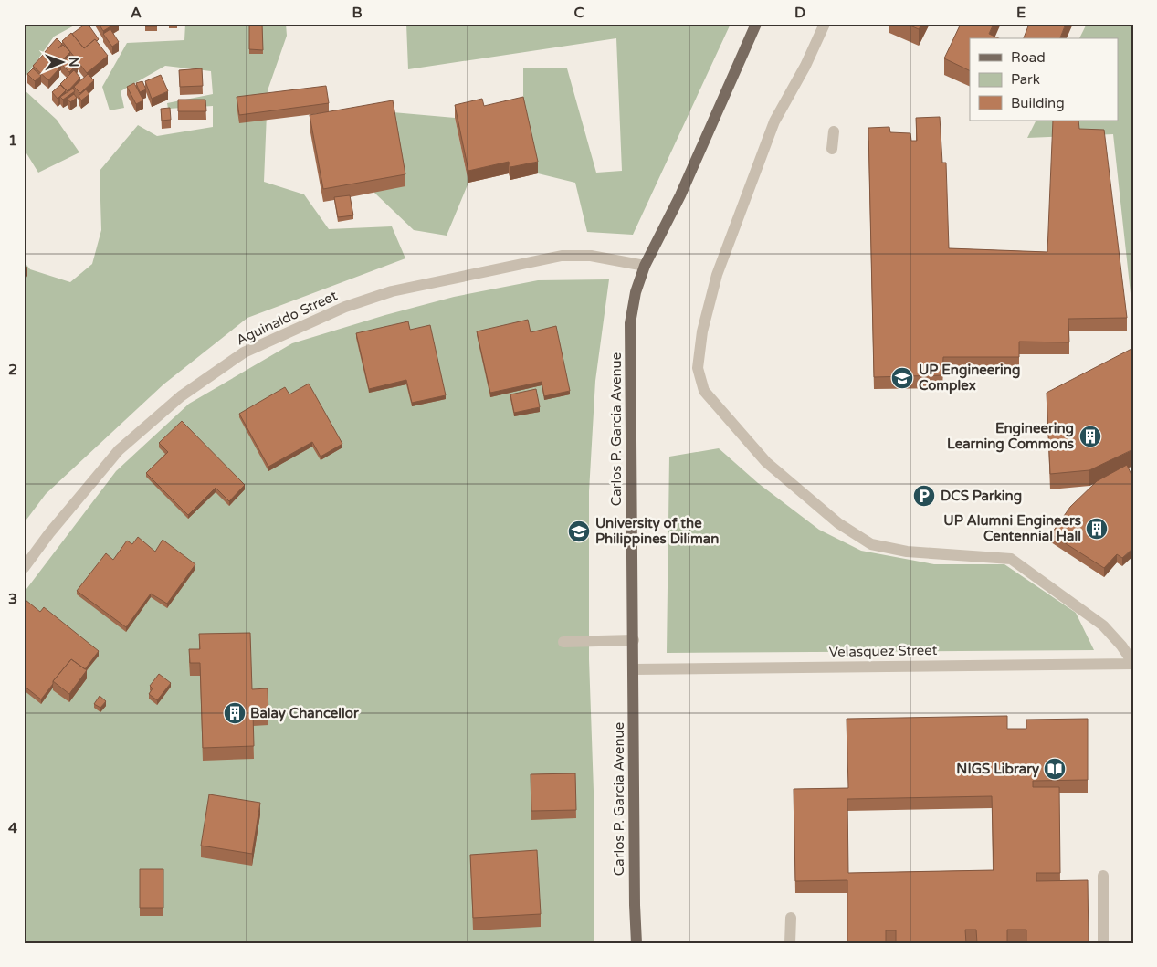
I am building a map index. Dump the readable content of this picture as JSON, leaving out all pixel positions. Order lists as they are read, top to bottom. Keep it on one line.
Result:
{"streets":{"main road":["Carlos P. Garcia Avenue"],"street":["Aguinaldo Street","Velasquez Street"]},"crossings":[["Aguinaldo Street","Carlos P. Garcia Avenue"],["Carlos P. Garcia Avenue","Velasquez Street"]],"places":{"school or university":["UP Engineering Complex","University of the Philippines Diliman"],"building":["Engineering Learning Commons","UP Alumni Engineers Centennial Hall","Balay Chancellor"],"parking":["DCS Parking"],"library":["NIGS Library"]},"legend":["Road","Park","Building"],"north":"right","grid":{"columns":["A","B","C","D","E"],"rows":["1","2","3","4"]}}
